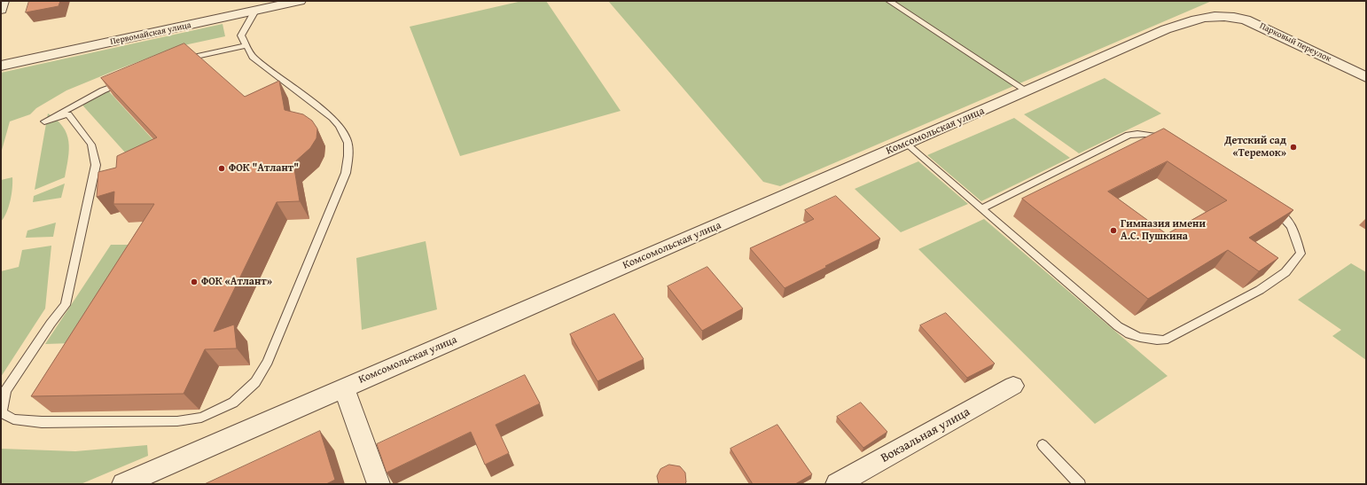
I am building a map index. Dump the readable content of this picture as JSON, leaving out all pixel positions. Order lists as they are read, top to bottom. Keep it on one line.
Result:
{"streets":{"street":["Первомайская улица","Парковый переулок","Комсомольская улица","Вокзальная улица"]},"crossings":[["Парковый переулок","Комсомольская улица"]],"places":["Детский сад «Теремок»","ФОК \"Атлант\"","Гимназия имени А.С. Пушкина","ФОК «Атлант»"]}
